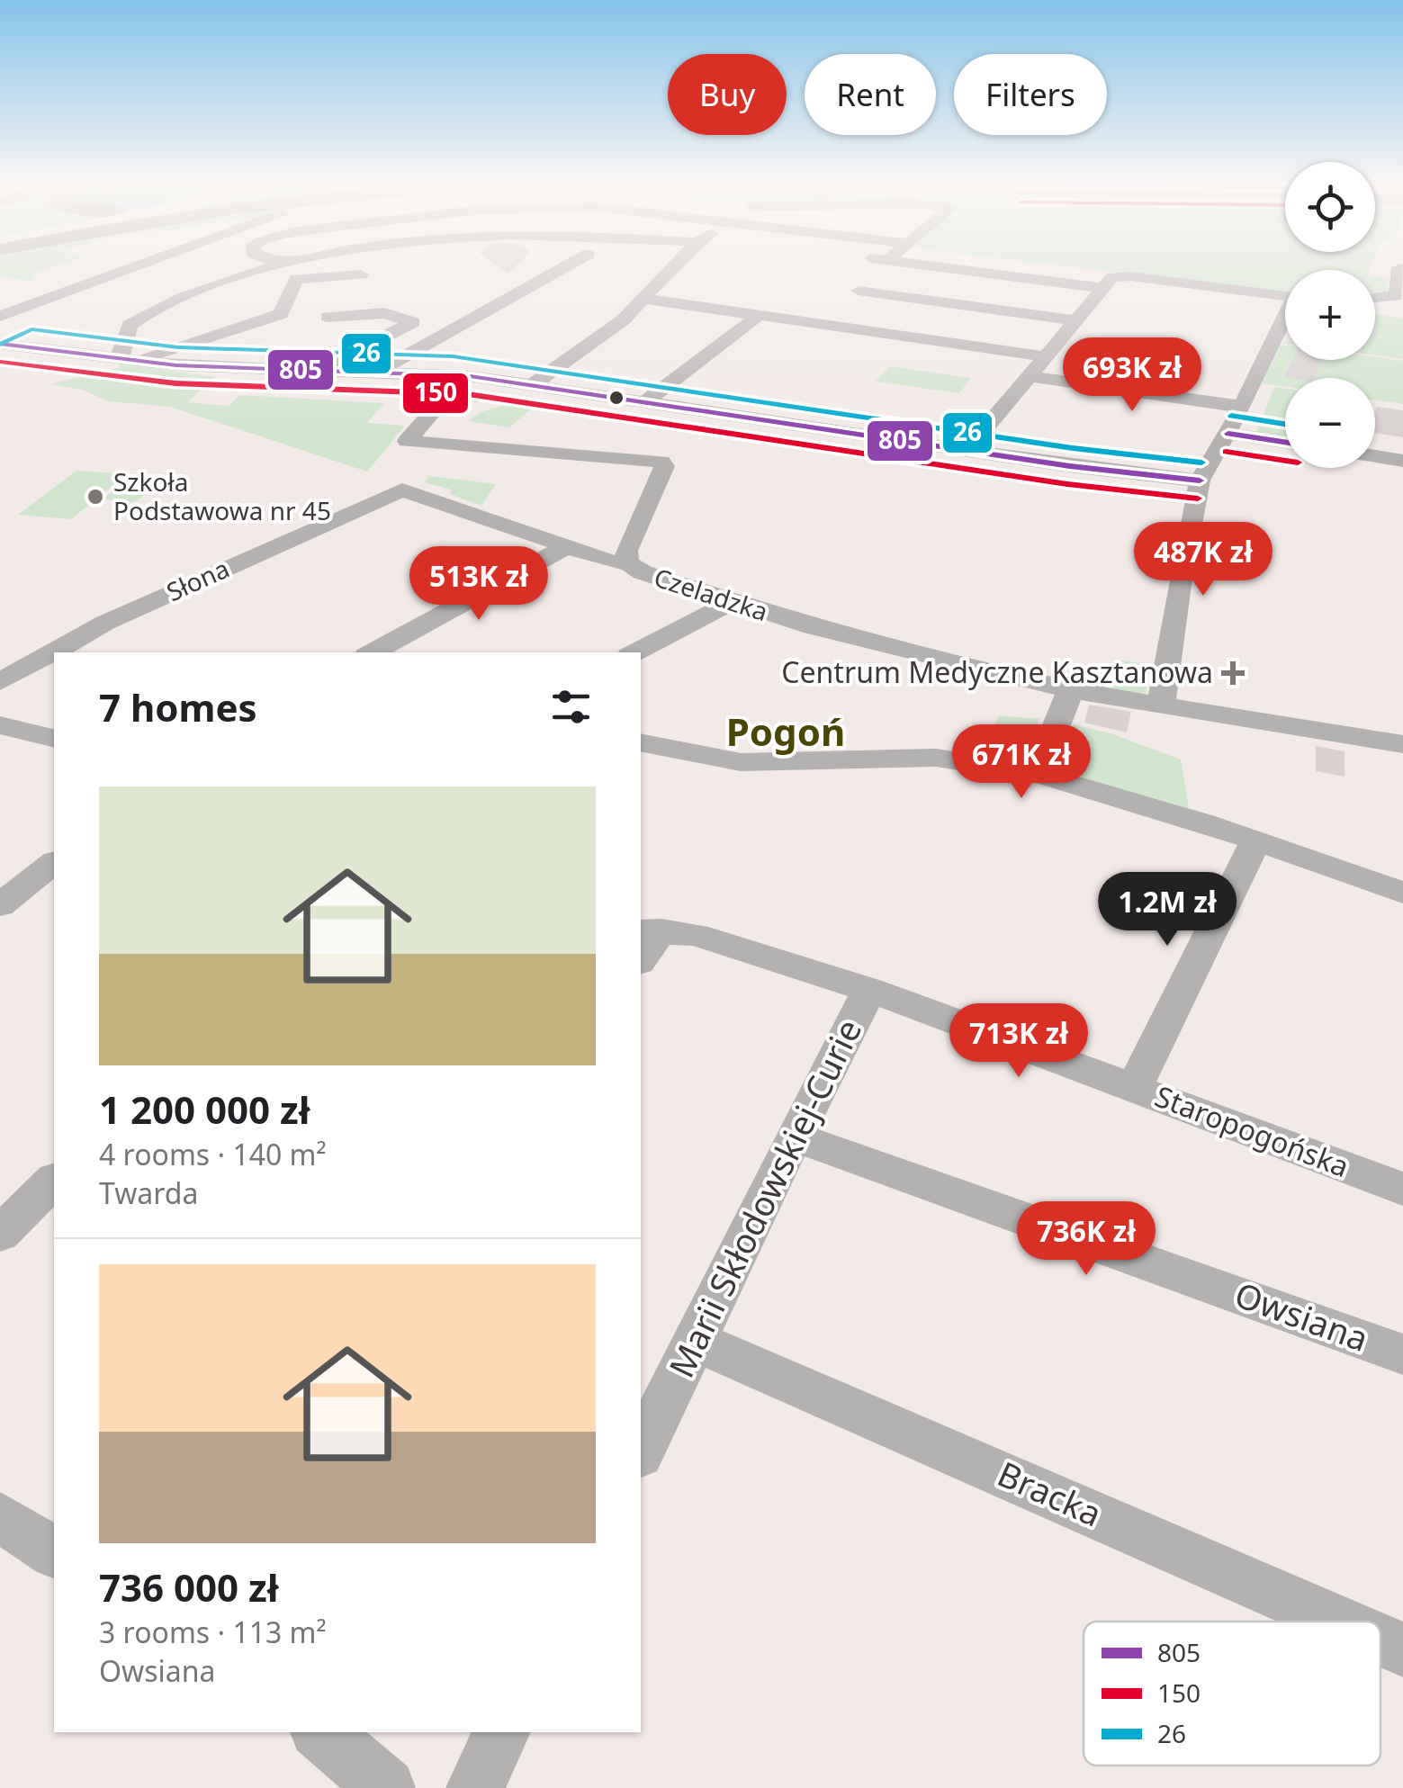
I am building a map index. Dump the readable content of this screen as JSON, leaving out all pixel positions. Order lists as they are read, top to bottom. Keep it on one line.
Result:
{"streets":{"street":["Słona","Czeladzka","Staropogońska","Marii Skłodowskiej-Curie","Owsiana","Bracka"]},"crossings":[["Staropogońska","Marii Skłodowskiej-Curie"],["Marii Skłodowskiej-Curie","Owsiana"],["Marii Skłodowskiej-Curie","Bracka"]],"districts":["Pogoń"],"places":{"other":["Szkoła Podstawowa nr 45"],"health":["Centrum Medyczne Kasztanowa"]},"lines":["transit line 26","transit line 805","transit line 150"],"legend":["805","150","26"],"page":{"chip":["Buy","Rent","Filters"],"map_buttons":["+","−"],"price":["693K zł","487K zł","513K zł","671K zł","1.2M zł","713K zł","736K zł"],"heading":"7 homes","list":[{"name":"1 200 000 zł","note":"4 rooms · 140 m² · Twarda"},{"name":"736 000 zł","note":"3 rooms · 113 m² · Owsiana"}]}}
